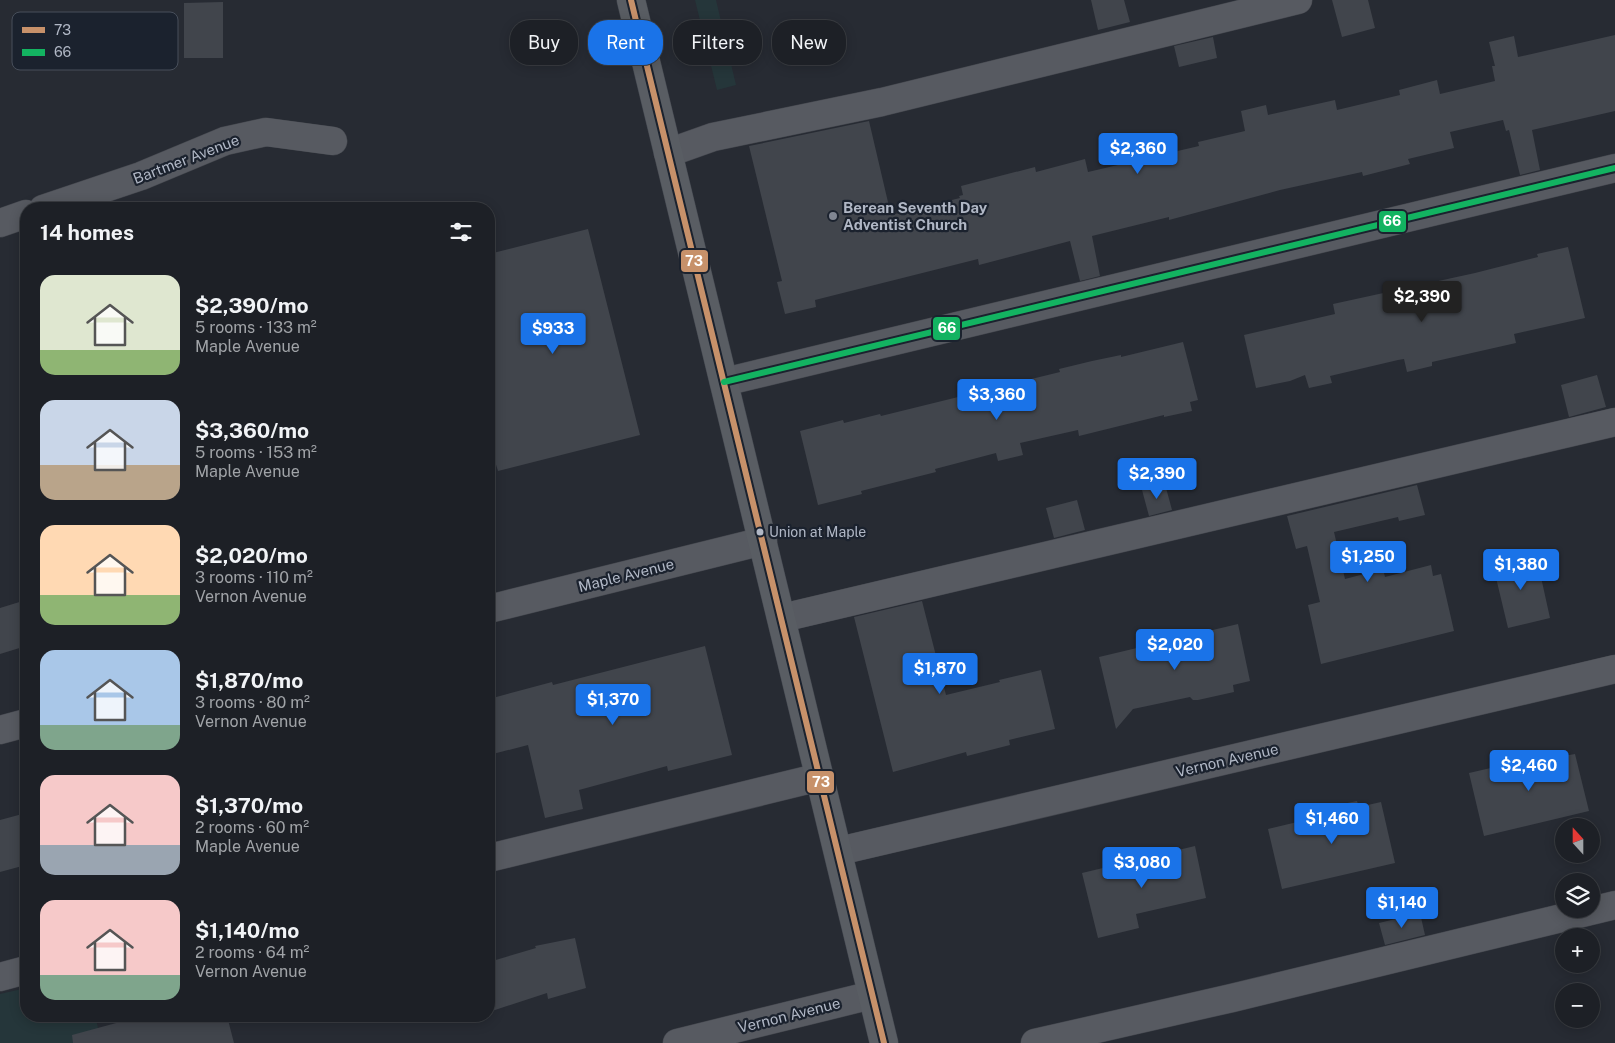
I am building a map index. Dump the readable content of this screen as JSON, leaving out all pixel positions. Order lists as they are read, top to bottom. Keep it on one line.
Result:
{"streets":{"street":["Bartmer Avenue","Maple Avenue","Vernon Avenue"]},"places":["Berean Seventh Day Adventist Church","Union at Maple"],"lines":["transit line 73","transit line 66"],"legend":["73","66"],"north":"top","page":{"chip":["Buy","Rent","Filters","New"],"price":["$2,360","$2,390","$933","$3,360","$2,390","$1,250","$1,380","$2,020","$1,870","$1,370","$2,460","$1,460","$3,080","$1,140"],"heading":"14 homes","list":[{"name":"$2,390/mo","note":"5 rooms · 133 m² · Maple Avenue"},{"name":"$3,360/mo","note":"5 rooms · 153 m² · Maple Avenue"},{"name":"$2,020/mo","note":"3 rooms · 110 m² · Vernon Avenue"},{"name":"$1,870/mo","note":"3 rooms · 80 m² · Vernon Avenue"},{"name":"$1,370/mo","note":"2 rooms · 60 m² · Maple Avenue"},{"name":"$1,140/mo","note":"2 rooms · 64 m² · Vernon Avenue"}],"map_buttons":["+","−"]}}
